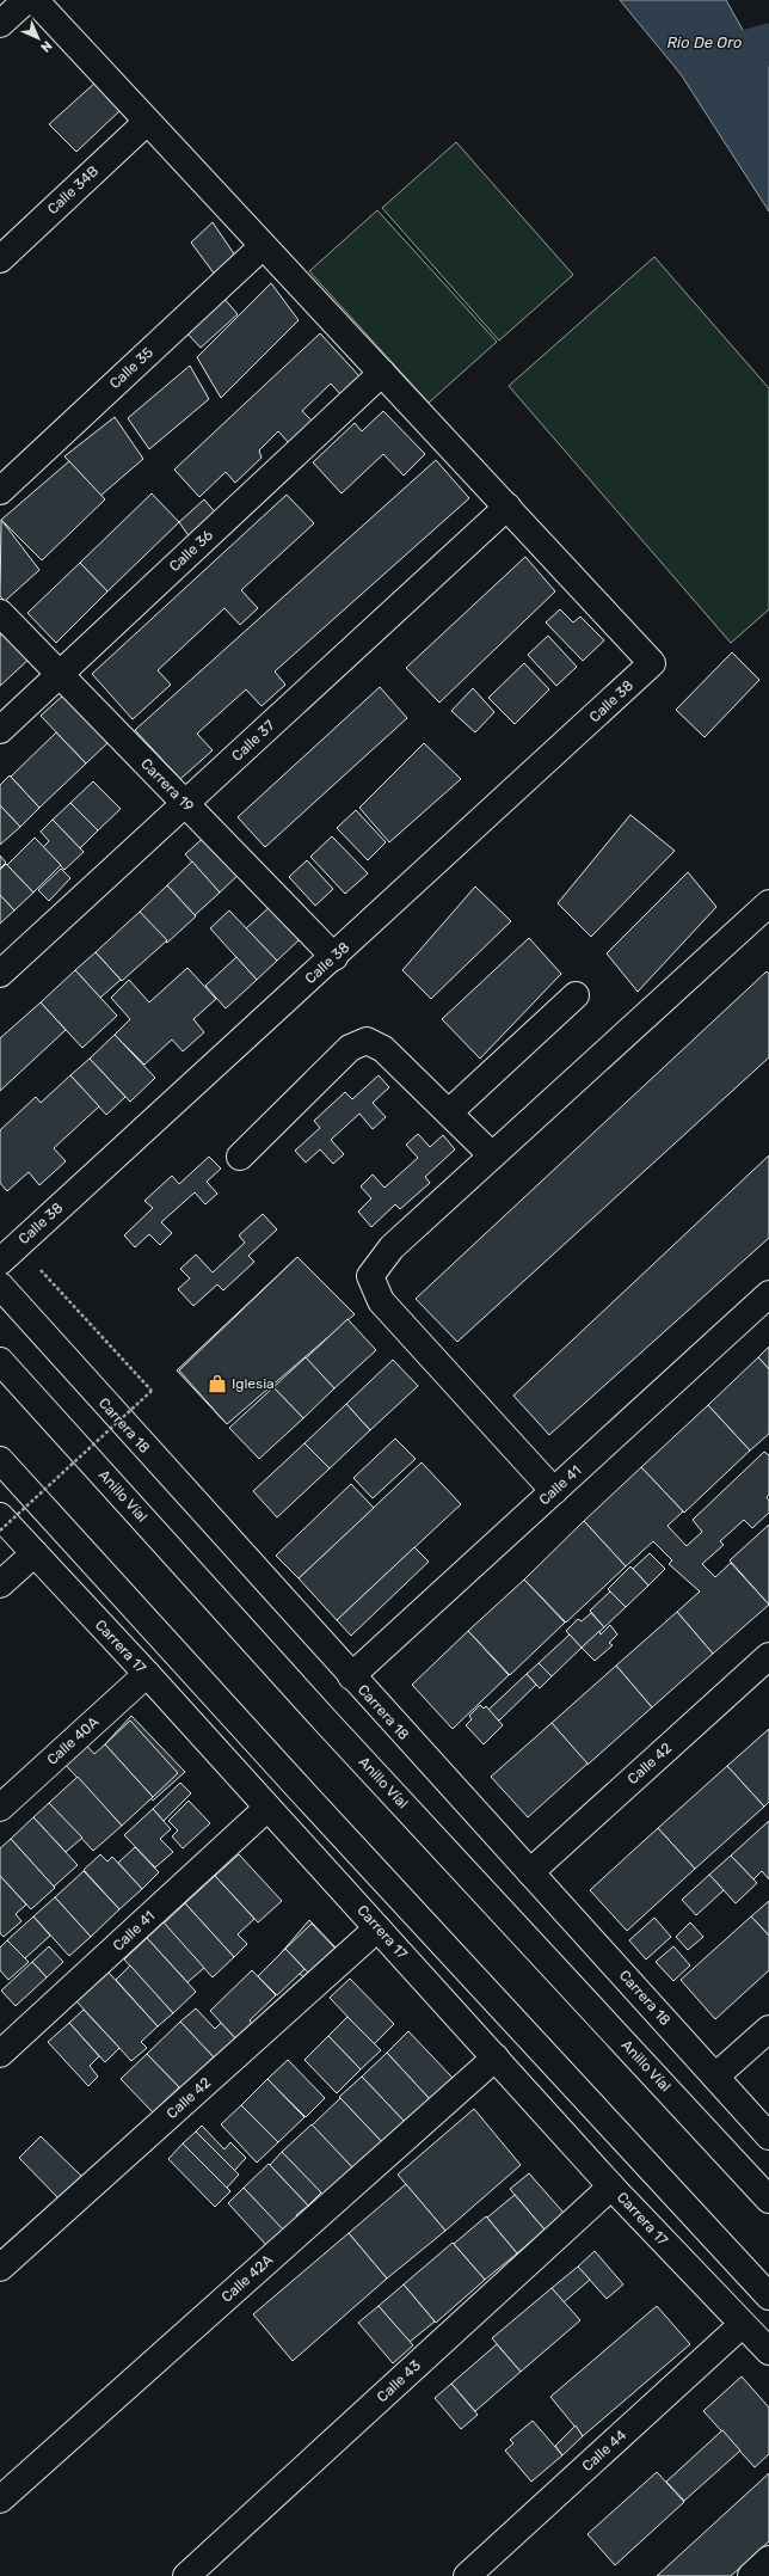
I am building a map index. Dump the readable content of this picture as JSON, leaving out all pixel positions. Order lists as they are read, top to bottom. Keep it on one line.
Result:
{"streets":{"main road":["Calle 34B","Calle 35","Calle 36","Calle 38","Calle 37","Carrera 19","Carrera 18","Calle 41","Anillo Víal","Carrera 17","Calle 40A","Calle 42","Calle 42A","Calle 43","Calle 44"]},"crossings":[["Calle 36","Carrera 19"],["Calle 38","Calle 37"],["Calle 38","Carrera 19"],["Calle 37","Carrera 19"],["Carrera 18","Calle 41"],["Carrera 18","Calle 42"],["Calle 41","Carrera 17"],["Carrera 17","Calle 40A"],["Carrera 17","Calle 42"],["Carrera 17","Calle 42A"],["Carrera 17","Calle 43"],["Carrera 17","Calle 44"]],"water":["Rio De Oro"],"places":{"shop":["Iglesia"]},"north":"bottom right"}
